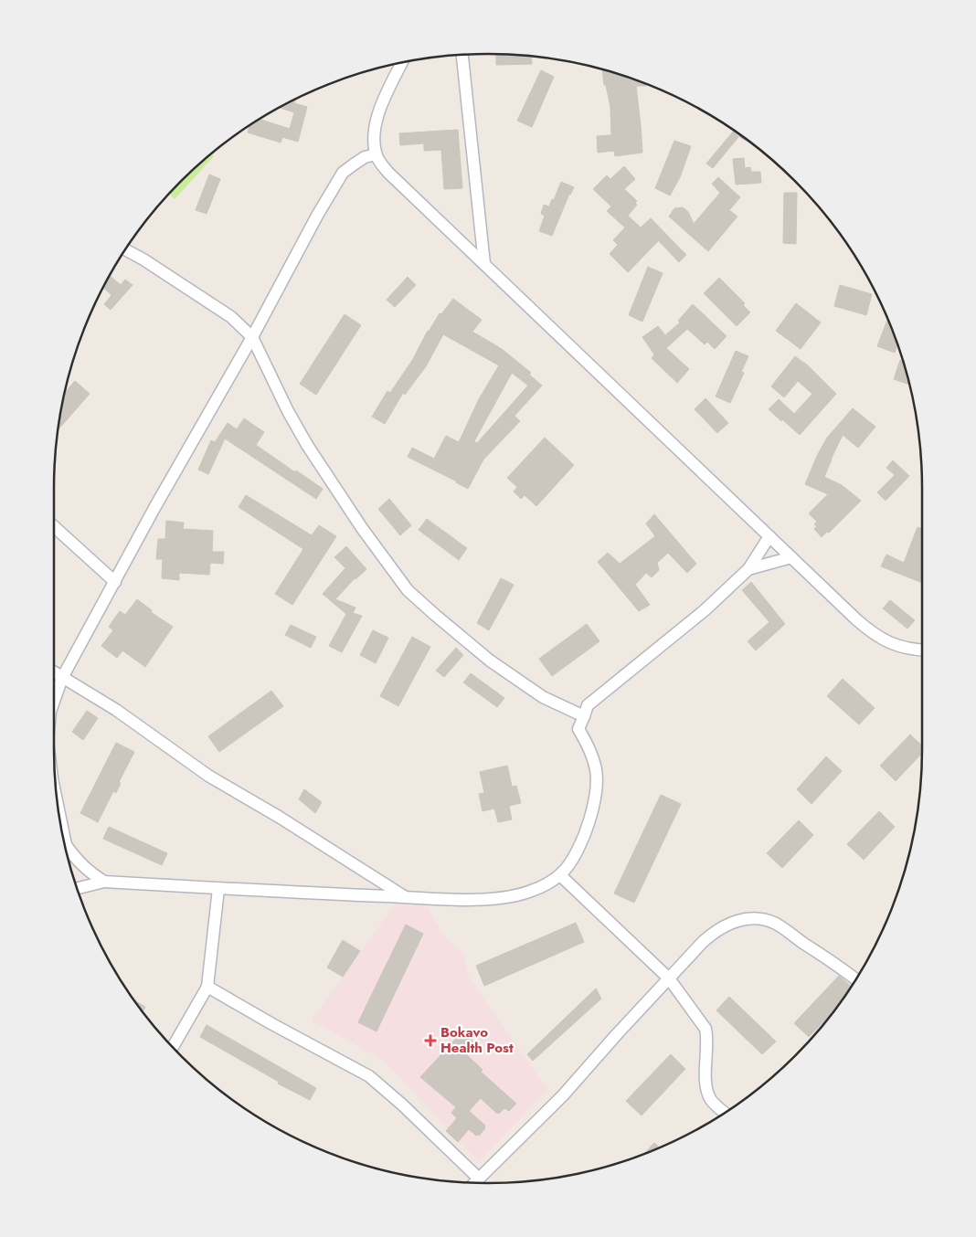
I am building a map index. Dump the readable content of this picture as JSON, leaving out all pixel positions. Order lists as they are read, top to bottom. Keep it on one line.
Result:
{"places":{"health":["Bokavo Health Post"]}}
